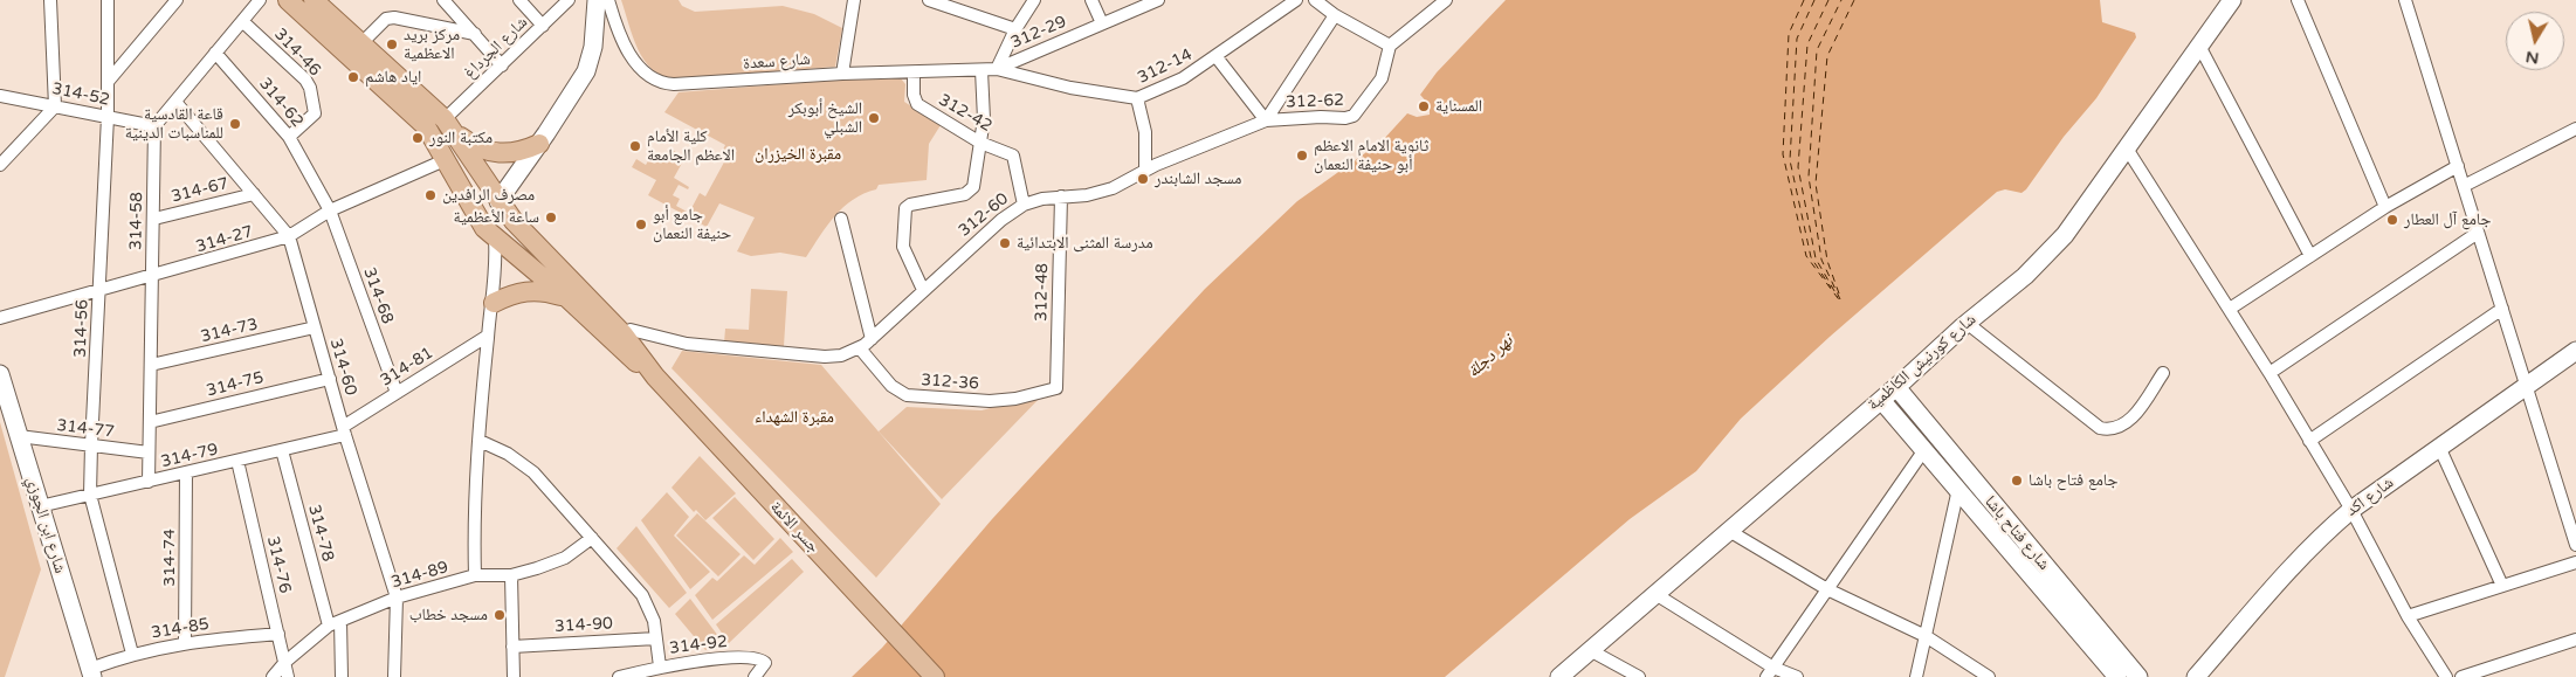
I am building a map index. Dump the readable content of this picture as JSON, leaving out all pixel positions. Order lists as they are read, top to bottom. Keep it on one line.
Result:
{"streets":{"main road":["جسر الائمة"],"street":["312-29","شارع الجرداغ","314-46","شارع سعدة","312-14","314-52","312-62","314-62","312-42","314-67","312-60","314-58","314-27","312-48","314-68","314-56","314-73","شارع كورنيش الكاظمية","314-60","314-81","312-36","314-75","314-77","314-79","شارع اكد","شارع ابن الجوزي","314-78","شارع فتاح باشا","314-74","314-76","314-89","314-90","314-85","314-92"]},"crossings":[["312-29","شارع سعدة"],["312-29","312-14"],["314-46","314-62"],["شارع سعدة","312-14"],["شارع سعدة","312-42"],["314-52","314-58"],["314-52","314-56"],["312-62","312-60"],["314-62","314-27"],["314-62","314-68"],["312-42","312-60"],["314-67","314-58"],["314-67","314-60"],["312-60","312-48"],["312-60","312-36"],["314-58","314-27"],["314-58","314-73"],["314-58","314-75"],["314-58","314-77"],["314-58","314-79"],["314-27","314-68"],["314-27","314-56"],["314-27","314-60"],["312-48","312-36"],["314-68","314-81"],["314-56","314-77"],["314-56","314-79"],["314-56","314-85"],["314-73","314-60"],["شارع كورنيش الكاظمية","شارع فتاح باشا"],["314-60","314-81"],["314-60","314-75"],["314-60","314-79"],["314-60","314-89"],["314-81","314-79"],["314-77","شارع ابن الجوزي"],["314-79","شارع ابن الجوزي"],["314-79","314-78"],["314-79","314-74"],["314-79","314-76"],["شارع ابن الجوزي","314-85"],["314-78","314-89"],["314-74","314-85"],["314-76","314-89"],["314-76","314-85"]],"water":["نهر دجلة"],"parks":["مقبرة الخيزران","مقبرة الشهداء"],"places":["مركز بريد الاعظمية","اياد هاشم","المسناية","الشيخ أبوبكر الشبلي","قاعة القادسية للمناسبات الدينية","مكتبة النور","كلية الأمام الاعظم الجامعة","ثانوية الامام الاعظم أبو حنيفة النعمان","مسجد الشابندر","مصرف الرافدين","ساعة الأعظمية","جامع آل العطار","جامع أبو حنيفة النعمان","مدرسة المثنى الابتدائية","جامع فتاح باشا","مسجد خطاب"],"north":"bottom"}
